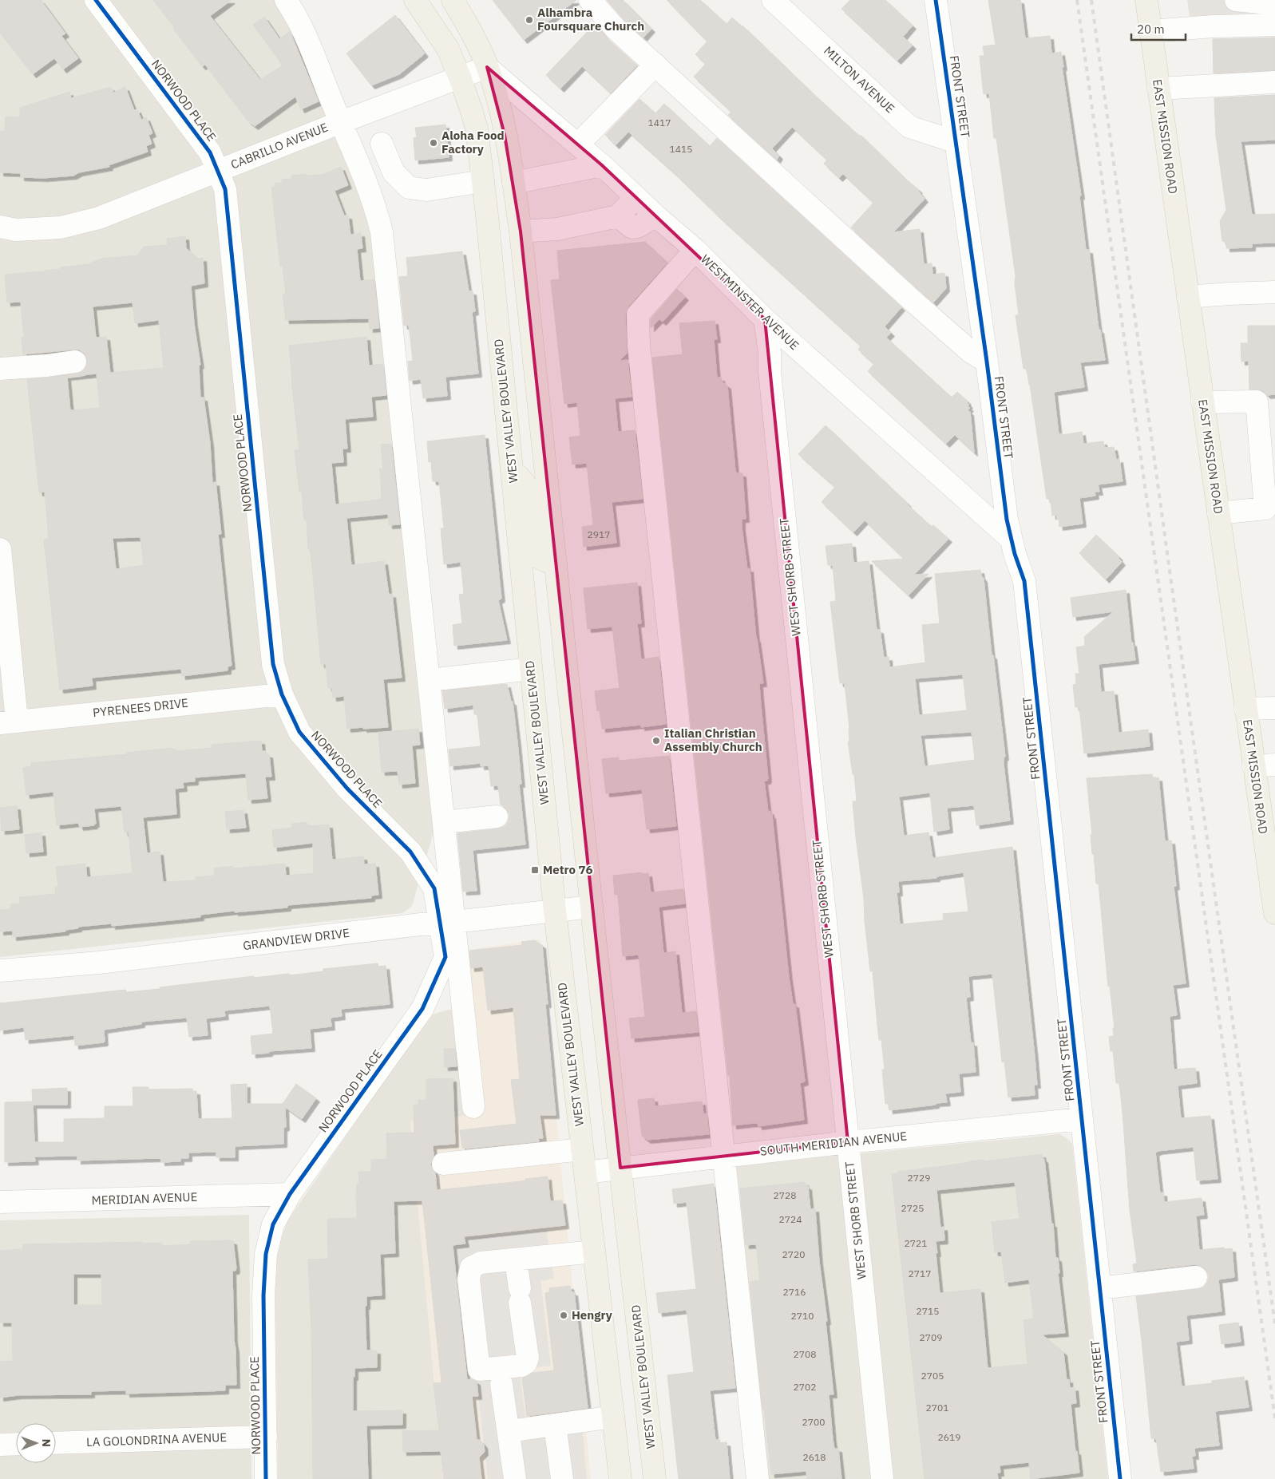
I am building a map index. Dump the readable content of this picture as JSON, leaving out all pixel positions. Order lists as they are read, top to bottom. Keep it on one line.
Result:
{"streets":{"main road":["EAST MISSION ROAD","WEST VALLEY BOULEVARD"],"street":["MILTON AVENUE","FRONT STREET","NORWOOD PLACE","CABRILLO AVENUE","WESTMINSTER AVENUE","WEST SHORB STREET","PYRENEES DRIVE","GRANDVIEW DRIVE","SOUTH MERIDIAN AVENUE","MERIDIAN AVENUE","LA GOLONDRINA AVENUE"]},"crossings":[["MILTON AVENUE","FRONT STREET"],["FRONT STREET","WESTMINSTER AVENUE"],["FRONT STREET","SOUTH MERIDIAN AVENUE"],["NORWOOD PLACE","CABRILLO AVENUE"],["NORWOOD PLACE","PYRENEES DRIVE"],["NORWOOD PLACE","GRANDVIEW DRIVE"],["NORWOOD PLACE","MERIDIAN AVENUE"],["NORWOOD PLACE","LA GOLONDRINA AVENUE"],["CABRILLO AVENUE","WESTMINSTER AVENUE"],["CABRILLO AVENUE","WEST VALLEY BOULEVARD"],["WESTMINSTER AVENUE","WEST VALLEY BOULEVARD"],["WESTMINSTER AVENUE","WEST SHORB STREET"],["WEST VALLEY BOULEVARD","GRANDVIEW DRIVE"],["WEST VALLEY BOULEVARD","SOUTH MERIDIAN AVENUE"],["WEST SHORB STREET","SOUTH MERIDIAN AVENUE"]],"places":{"other":["Alhambra Foursquare Church","Aloha Food Factory","Italian Christian Assembly Church","Hengry"],"transit":["Metro 76"]},"house_numbers":["1417","1415","2917","2729","2728","2725","2724","2721","2720","2717","2716","2715","2710","2709","2708","2705","2702","2701","2700","2619","2618"],"scale_bar":"20 m","north":"right"}
